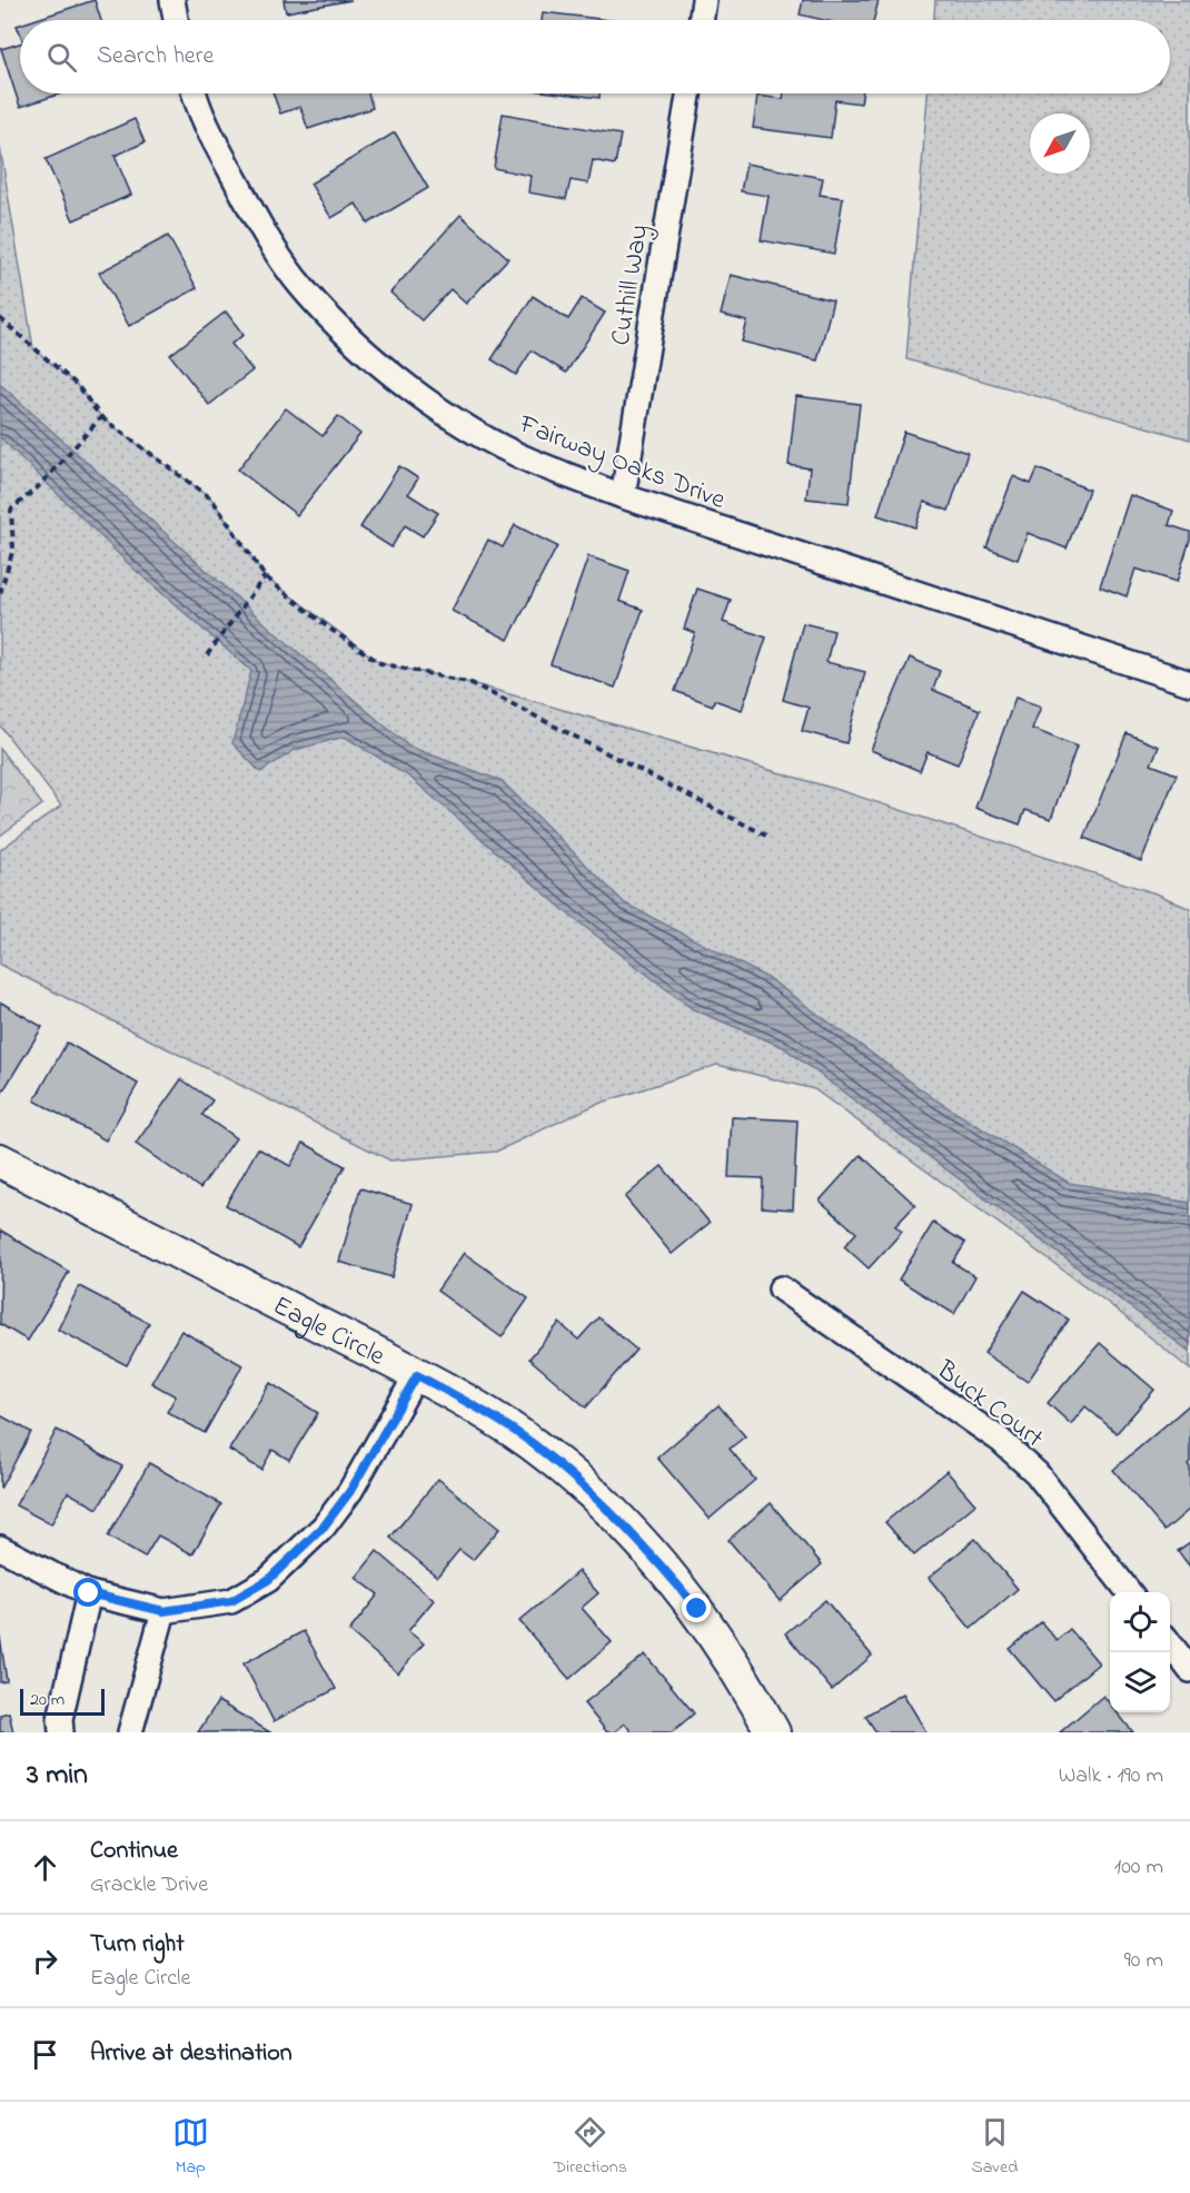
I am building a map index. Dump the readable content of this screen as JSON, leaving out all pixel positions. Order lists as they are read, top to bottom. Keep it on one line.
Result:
{"streets":{"street":["Cuthill Way","Fairway Oaks Drive","Eagle Circle","Buck Court"]},"crossings":[["Cuthill Way","Fairway Oaks Drive"]],"scale_bar":"20 m","north":"bottom left","page":{"search":"Search here","scale":"20 m","heading":["3 min","Walk · 190 m"],"list":[["Continue","Grackle Drive","100 m"],["Turn right","Eagle Circle","90 m"],"Arrive at destination"],"nav":["Map","Directions","Saved"]}}
